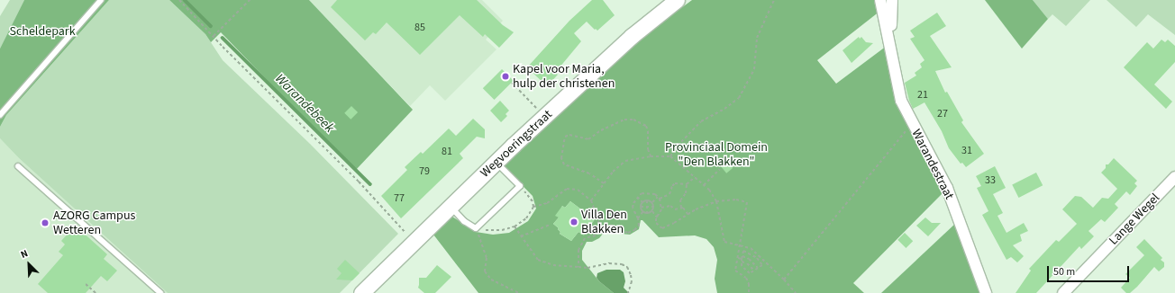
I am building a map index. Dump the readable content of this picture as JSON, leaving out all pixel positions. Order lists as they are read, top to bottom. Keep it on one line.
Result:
{"streets":{"main road":["Wegvoeringstraat"],"street":["Warandestraat","Lange Wegel"]},"water":["Warandebeek"],"parks":["Scheldepark","Provinciaal Domein \"Den Blakken\""],"places":["Kapel voor Maria, hulp der christenen","Villa Den Blakken","AZORG Campus Wetteren"],"house_numbers":["85","21","27","31","81","79","33","77"],"scale_bar":"50 m","north":"top left"}
